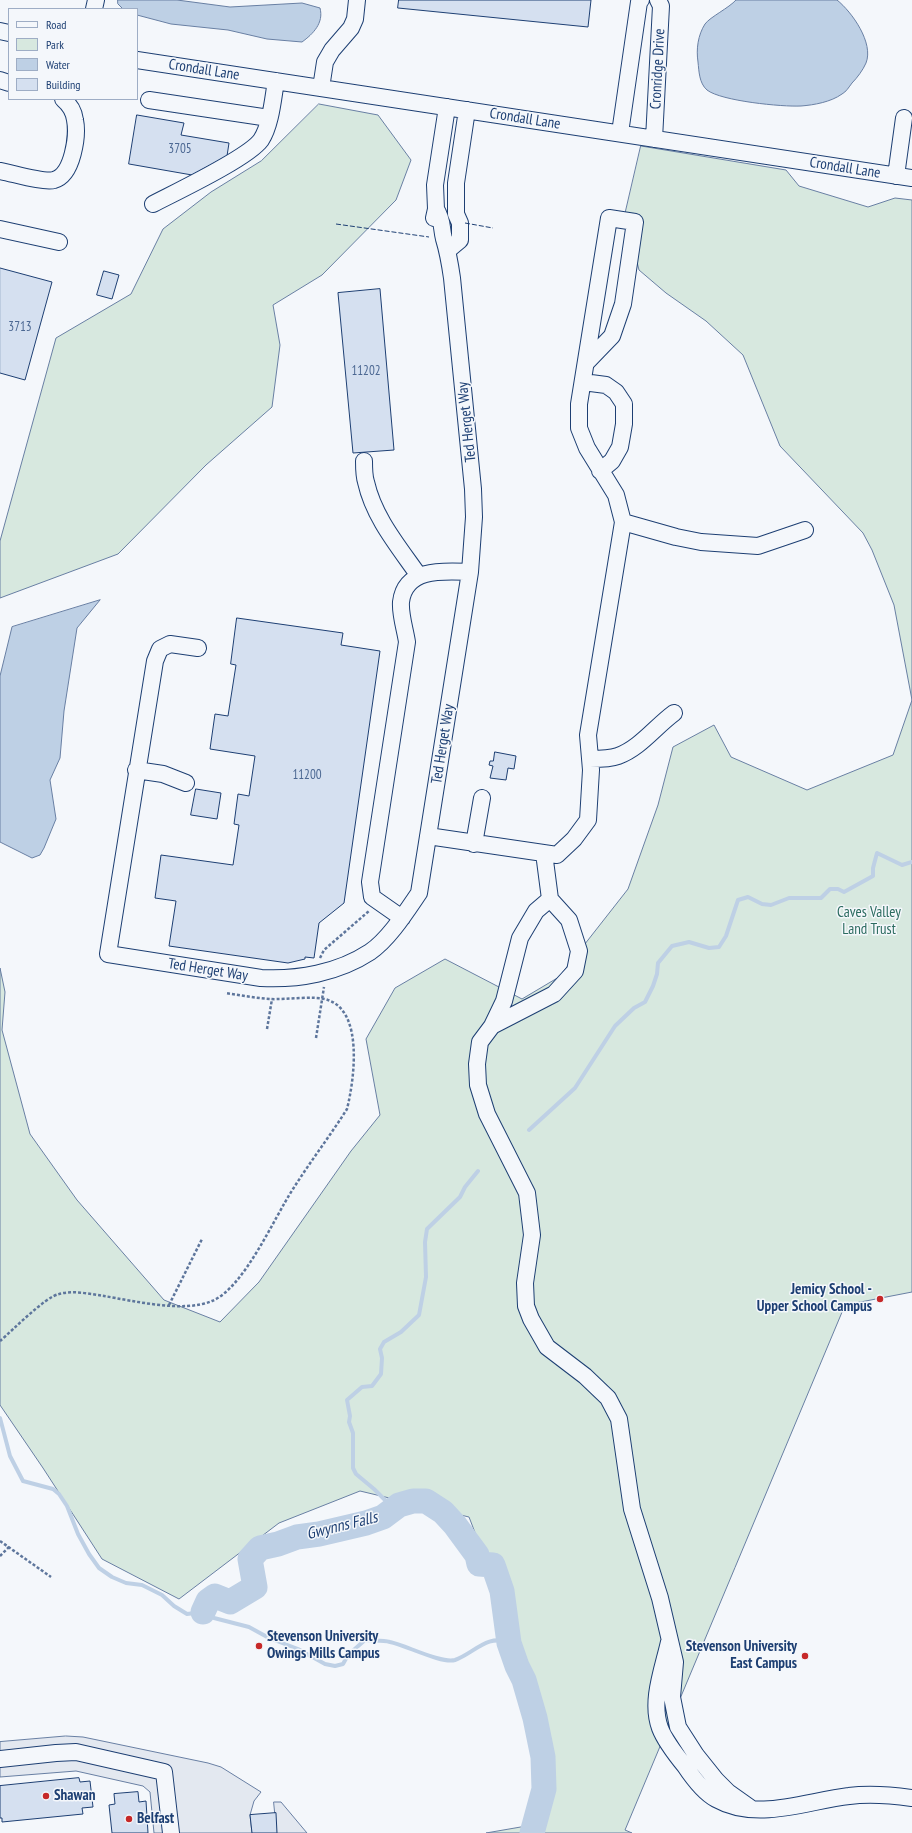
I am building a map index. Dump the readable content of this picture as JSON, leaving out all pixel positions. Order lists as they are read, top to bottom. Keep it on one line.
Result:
{"streets":{"street":["Cronridge Drive","Crondall Lane","Ted Herget Way"]},"crossings":[["Cronridge Drive","Crondall Lane"]],"water":["Gwynns Falls"],"parks":["Caves Valley Land Trust"],"places":["Jemicy School - Upper School Campus","Stevenson University Owings Mills Campus","Stevenson University East Campus","Shawan","Belfast"],"house_numbers":["3705","3713","11202","11200"],"legend":["Road","Park","Water","Building"]}
